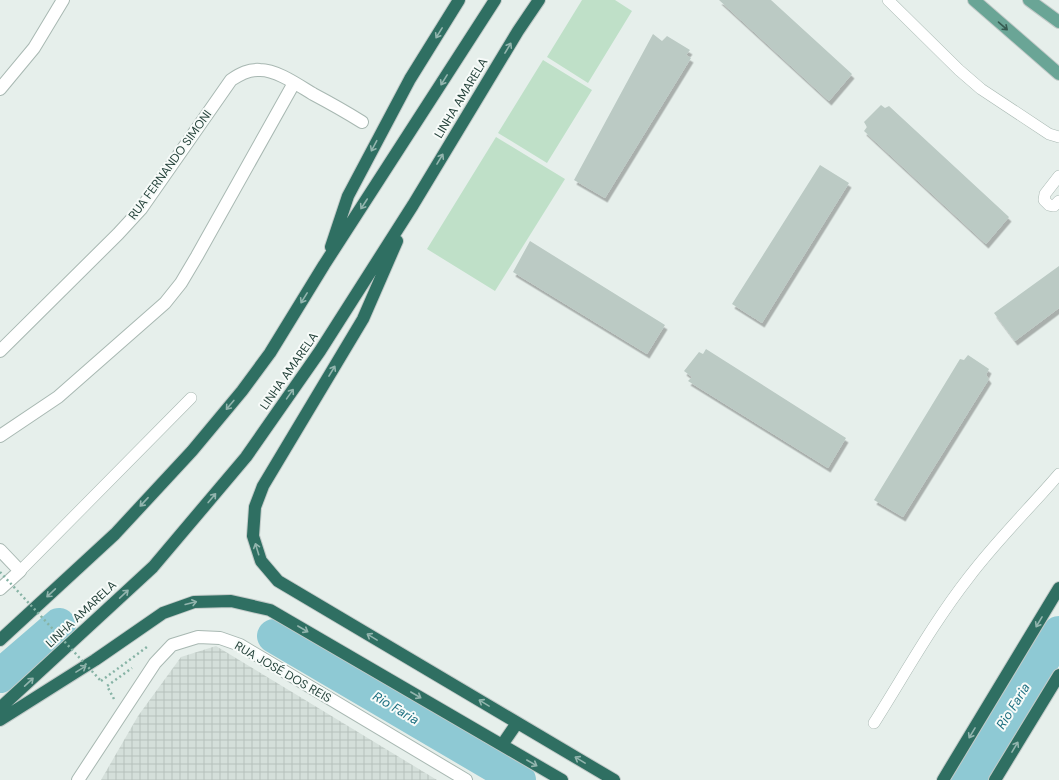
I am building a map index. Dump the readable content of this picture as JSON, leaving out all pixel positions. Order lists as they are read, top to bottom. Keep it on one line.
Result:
{"streets":{"highway":["LINHA AMARELA"],"street":["RUA FERNANDO SIMONI","RUA JOSÉ DOS REIS"]},"water":["Rio Faria"]}
